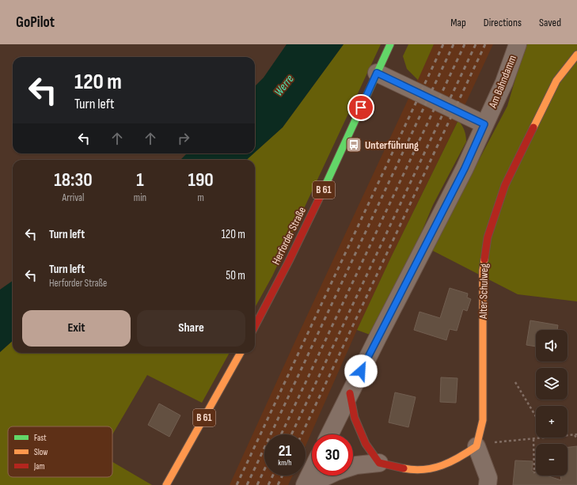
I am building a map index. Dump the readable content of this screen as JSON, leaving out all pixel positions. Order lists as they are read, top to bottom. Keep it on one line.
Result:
{"streets":{"street":["Am Bahndamm","B 61","Herforder Straße","Alter Schulweg"]},"water":["Werre"],"places":{"bus stop":["Unterführung"]},"legend":["Fast","Slow","Jam"],"page":{"header":"GoPilot","nav":["Map","Directions","Saved"],"turn":["120 m","Turn left"],"eta":["18:30","Arrival","1","min","190","m"],"list":[{"name":"Turn left","value":"120 m"},{"name":"Turn left","note":"Herforder Straße","value":"50 m"}],"buttons":["Exit","Share"],"map_buttons":["+","−"],"speed":"21 km/h","limit":"30"}}
